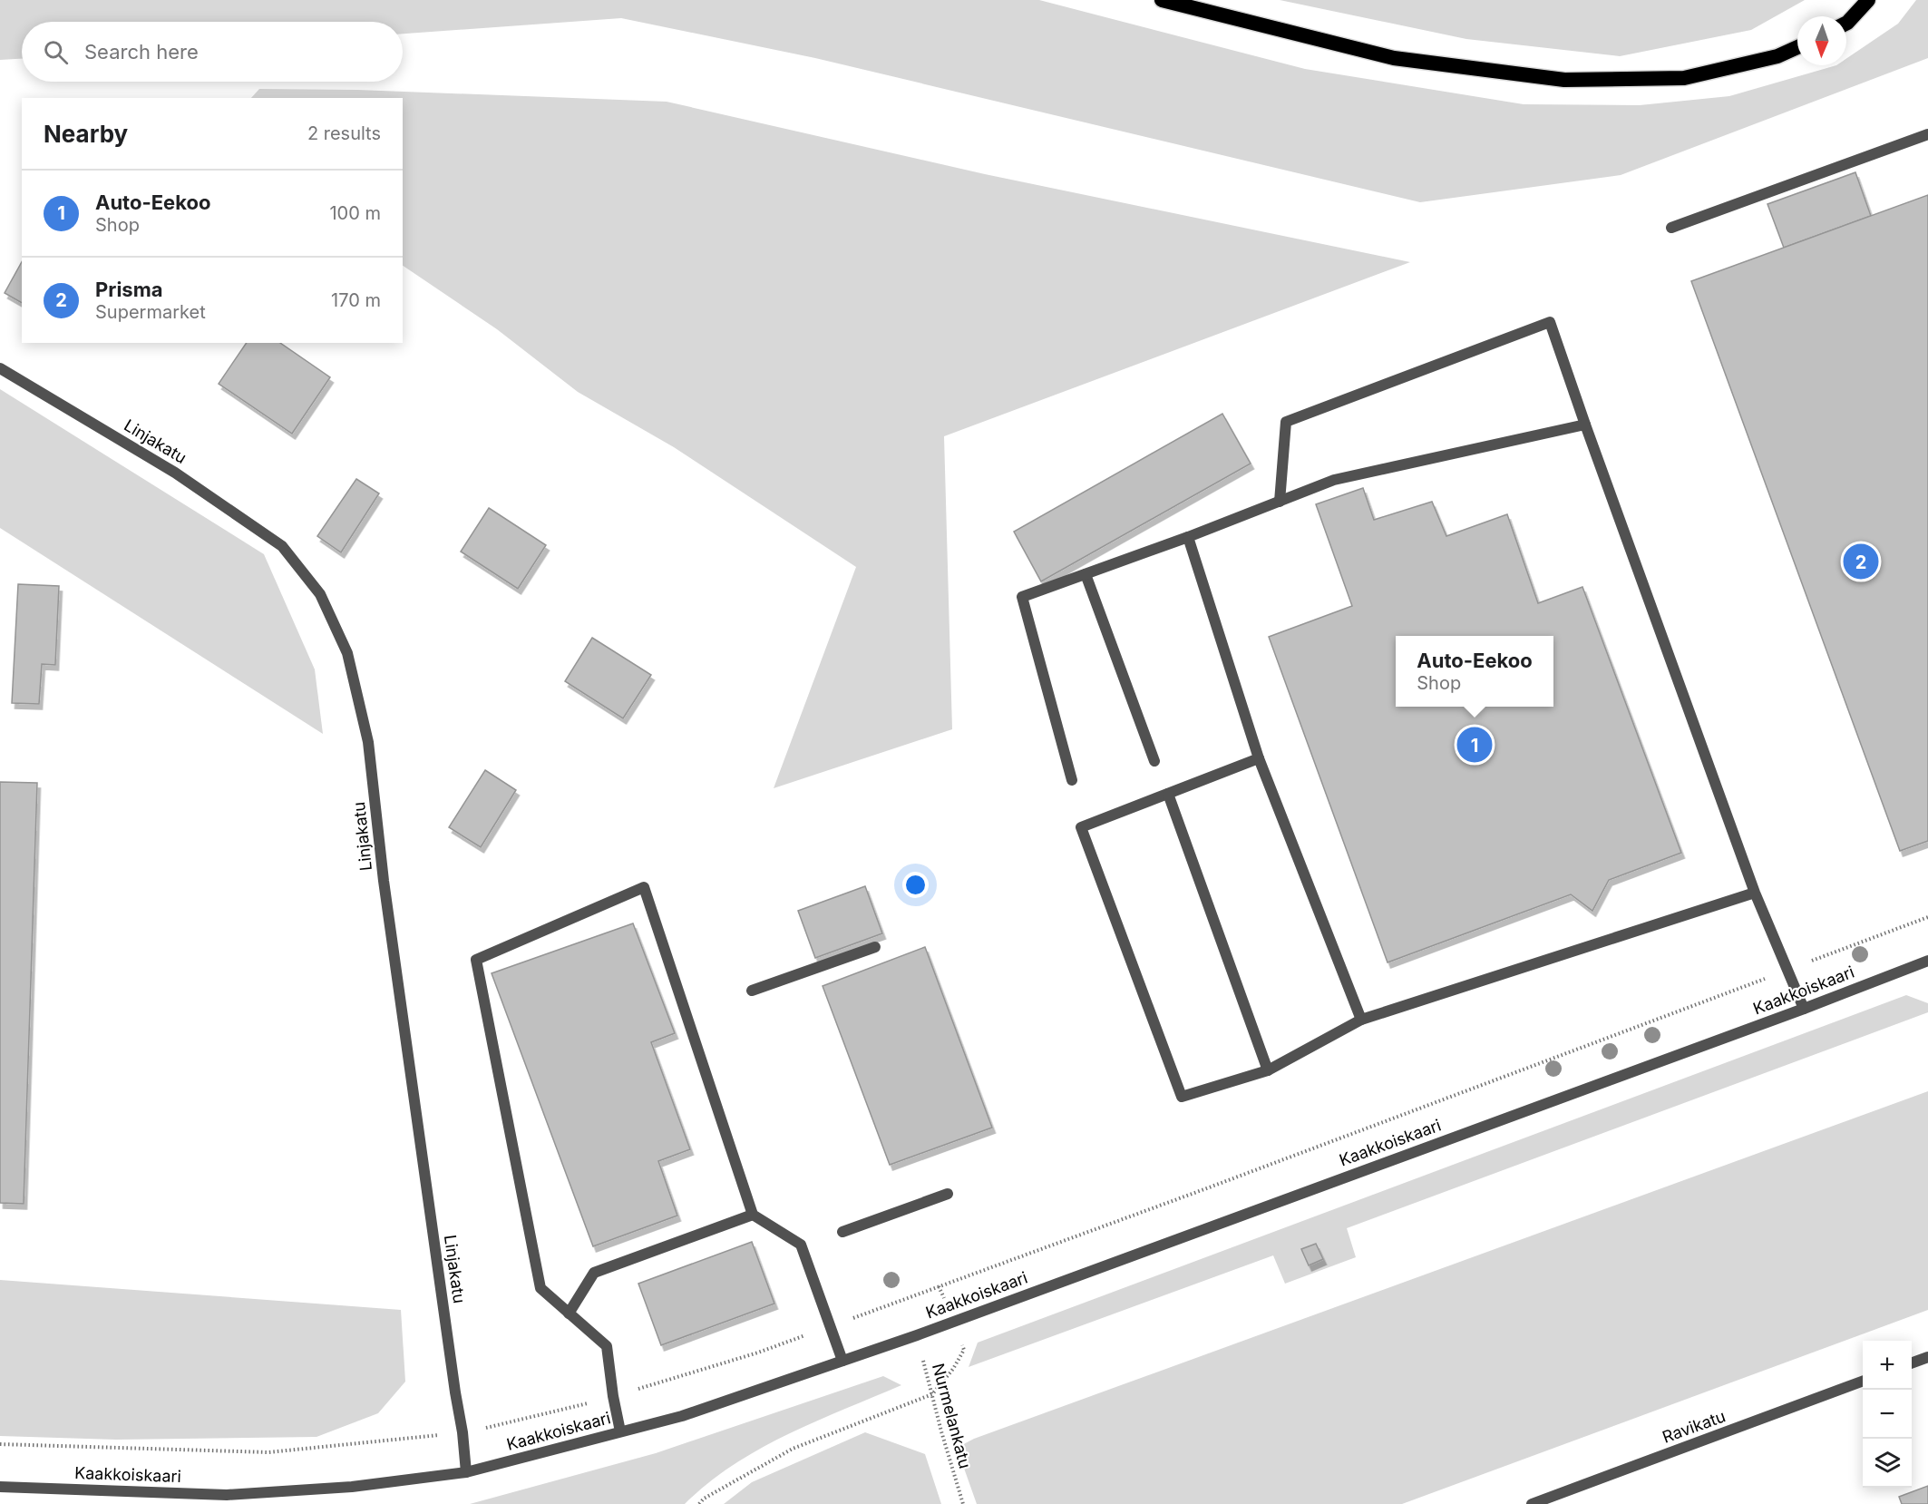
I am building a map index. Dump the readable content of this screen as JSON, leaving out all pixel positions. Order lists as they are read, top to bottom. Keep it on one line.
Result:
{"streets":{"street":["Linjakatu","Kaakkoiskaari","Ravikatu"],"path":["Nurmelankatu"]},"crossings":[["Linjakatu","Kaakkoiskaari"],["Kaakkoiskaari","Nurmelankatu"]],"north":"bottom","page":{"search":"Search here","heading":["Nearby","2 results"],"list":[{"mark":"1","name":"Auto-Eekoo","note":"Shop","value":"100 m"},{"mark":"2","name":"Prisma","note":"Supermarket","value":"170 m"}],"pins":["2","1"],"popup":["Auto-Eekoo","Shop"],"map_buttons":["+","−"]}}
